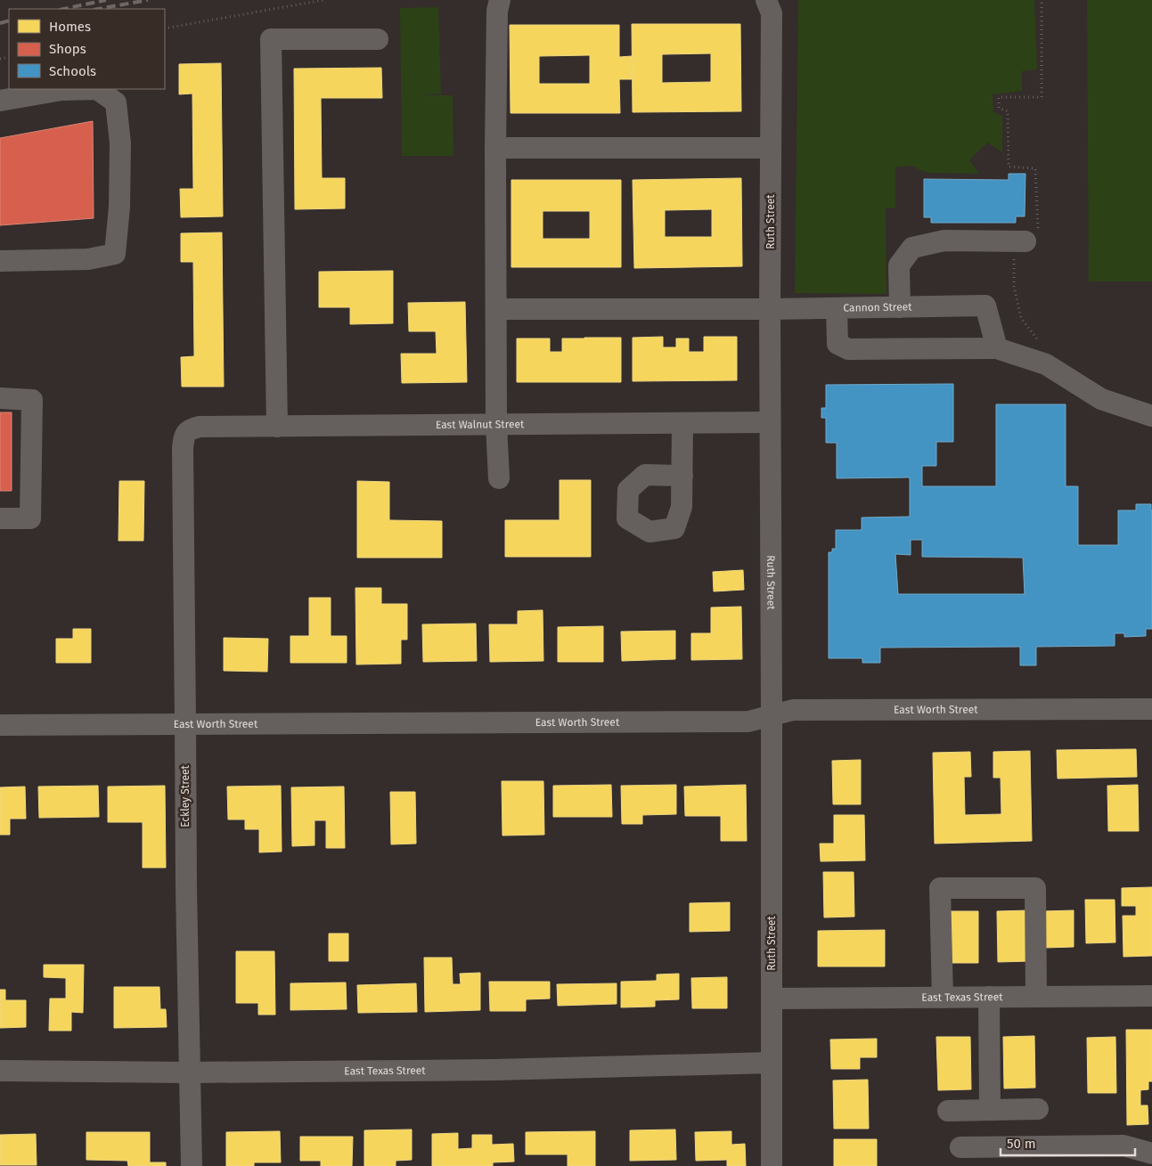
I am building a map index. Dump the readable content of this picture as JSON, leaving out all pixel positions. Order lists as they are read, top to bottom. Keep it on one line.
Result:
{"streets":{"street":["Ruth Street","Cannon Street","East Walnut Street","East Worth Street","Eckley Street","East Texas Street"]},"crossings":[["Ruth Street","Cannon Street"],["Ruth Street","East Walnut Street"],["Ruth Street","East Worth Street"],["Ruth Street","East Texas Street"],["East Walnut Street","Eckley Street"],["East Worth Street","Eckley Street"],["Eckley Street","East Texas Street"]],"legend":["Homes","Shops","Schools"],"scale_bar":"50 m"}
